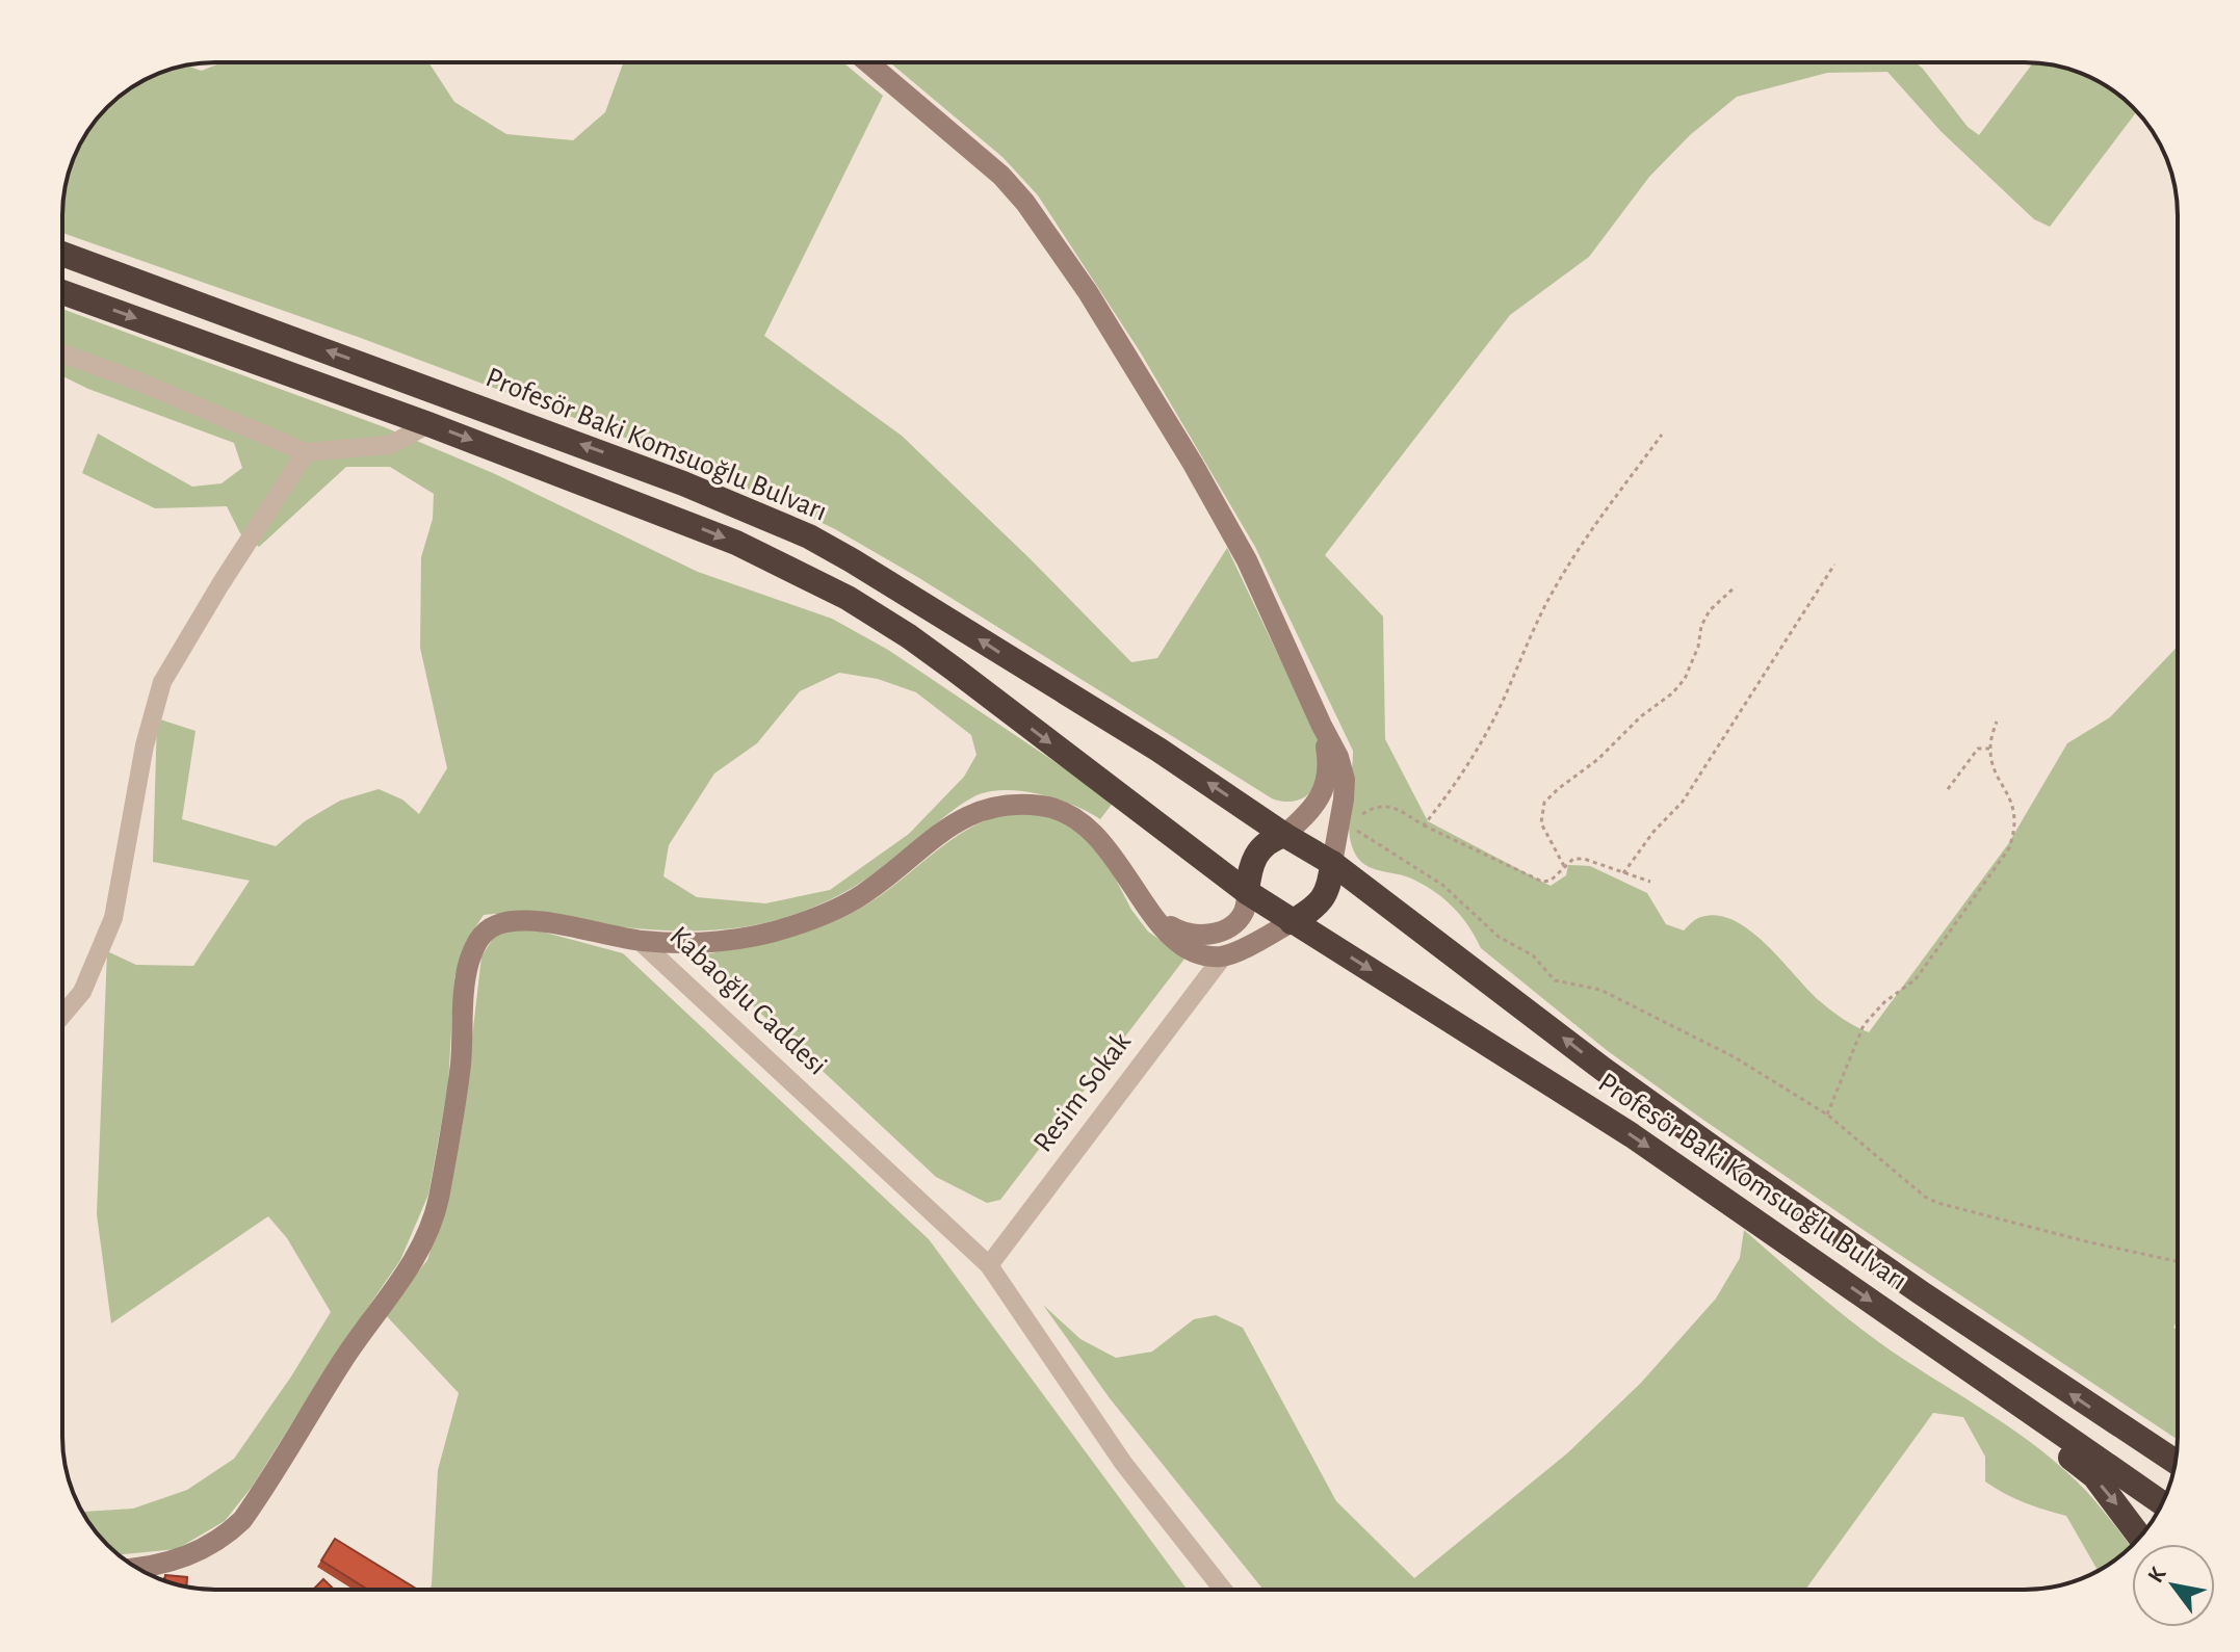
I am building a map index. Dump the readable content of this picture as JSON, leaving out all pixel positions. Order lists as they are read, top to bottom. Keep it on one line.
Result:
{"streets":{"highway":["Profesör Baki Komsuoğlu Bulvarı"],"street":["Kabaoğlu Caddesi","Resim Sokak"]},"crossings":[["Kabaoğlu Caddesi","Resim Sokak"]],"north":"top left"}
